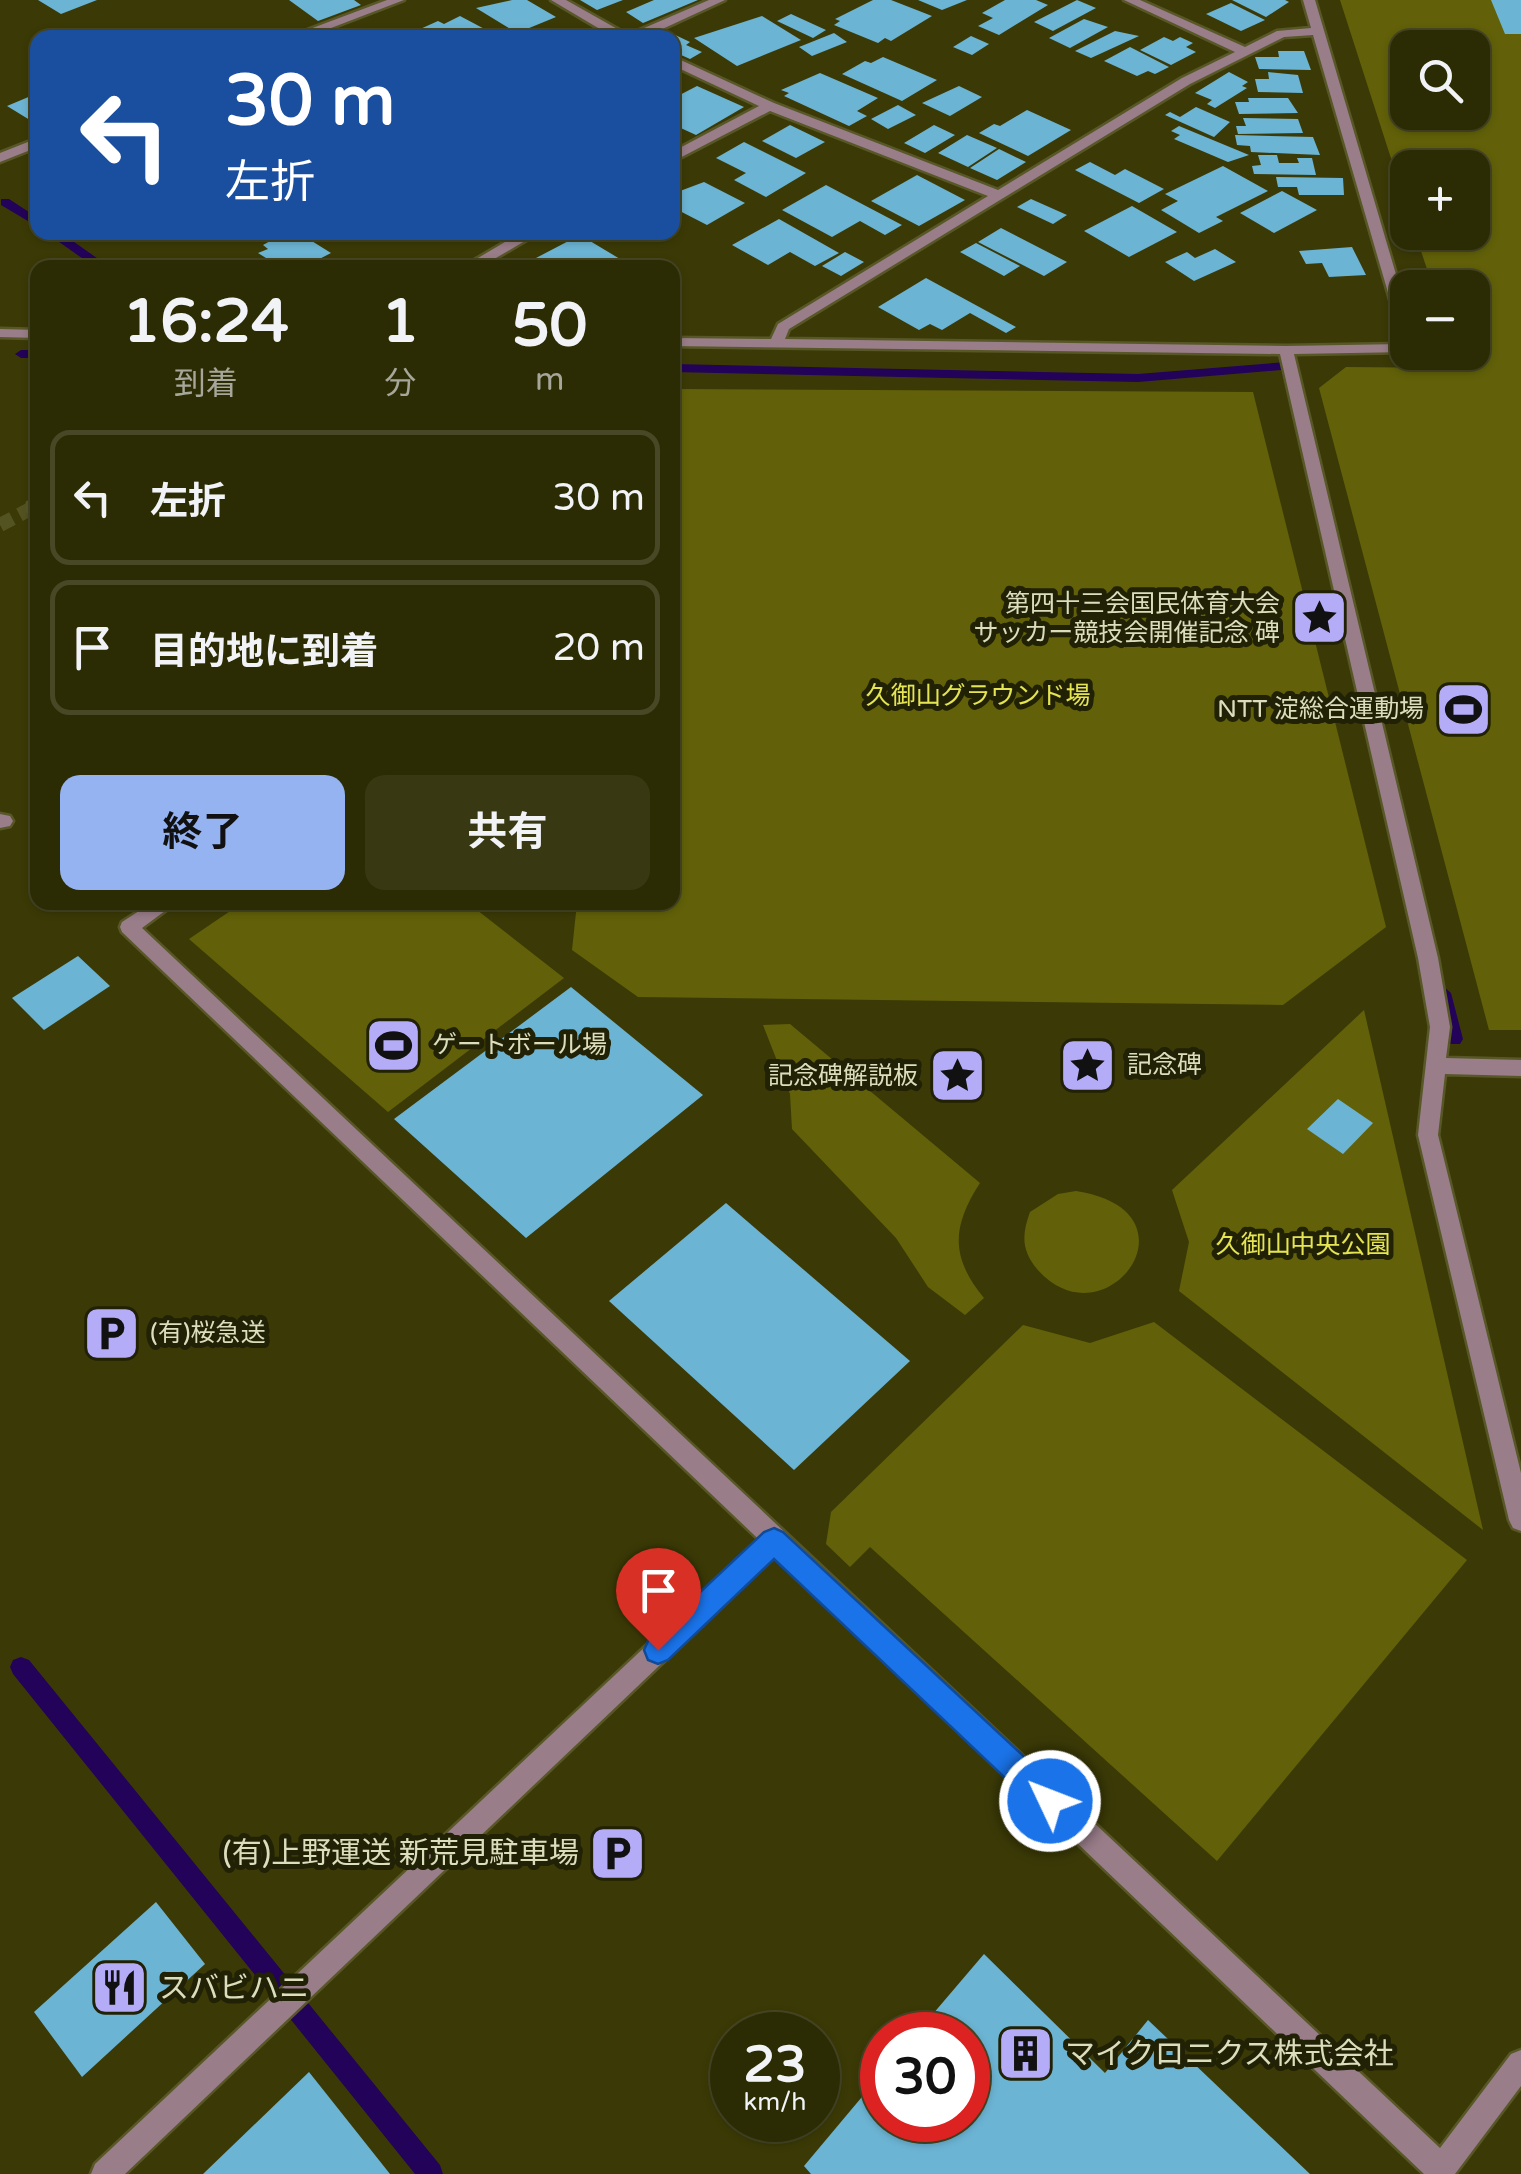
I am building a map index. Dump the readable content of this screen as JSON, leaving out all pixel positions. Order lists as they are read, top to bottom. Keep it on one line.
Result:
{"parks":["久御山グラウンド場","久御山中央公園"],"places":{"place":["第四十三会国民体育大会 サッカー競技会開催記念 碑","記念碑","記念碑解説板"],"sports":["NTT 淀総合運動場","ゲートボール場"],"parking":["(有)桜急送","(有)上野運送 新荒見駐車場"],"restaurant":["スバビハニ"],"building":["マイクロニクス株式会社"]},"page":{"map_buttons":["+","−"],"turn":["30 m","左折"],"eta":["16:24","到着","1","分","50","m"],"list":[{"name":"左折","value":"30 m"},{"name":"目的地に到着","value":"20 m"}],"buttons":["終了","共有"],"speed":"23 km/h","limit":"30"}}
